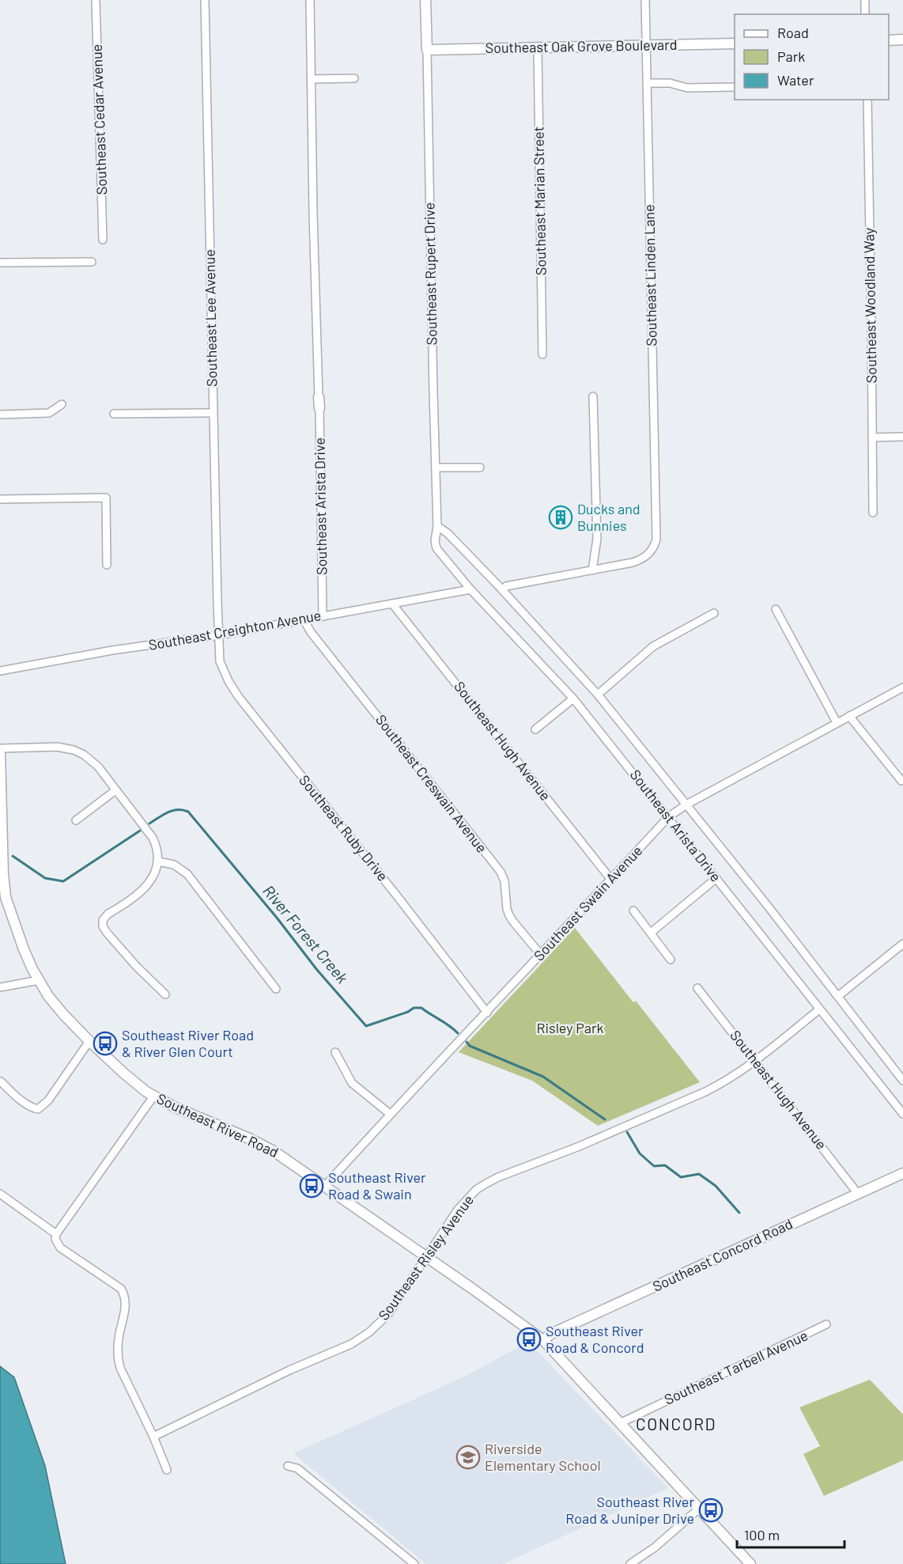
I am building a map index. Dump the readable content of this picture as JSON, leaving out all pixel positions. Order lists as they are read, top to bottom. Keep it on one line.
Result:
{"streets":{"street":["Southeast Oak Grove Boulevard","Southeast Cedar Avenue","Southeast Marian Street","Southeast Rupert Drive","Southeast Linden Lane","Southeast Woodland Way","Southeast Lee Avenue","Southeast Arista Drive","Southeast Creighton Avenue","Southeast Hugh Avenue","Southeast Creswain Avenue","Southeast Ruby Drive","Southeast Swain Avenue","Southeast River Road","Southeast Concord Road","Southeast Risley Avenue","Southeast Tarbell Avenue"]},"crossings":[["Southeast Oak Grove Boulevard","Southeast Marian Street"],["Southeast Oak Grove Boulevard","Southeast Rupert Drive"],["Southeast Oak Grove Boulevard","Southeast Linden Lane"],["Southeast Rupert Drive","Southeast Arista Drive"],["Southeast Lee Avenue","Southeast Creighton Avenue"],["Southeast Lee Avenue","Southeast Ruby Drive"],["Southeast Arista Drive","Southeast Creighton Avenue"],["Southeast Arista Drive","Southeast Swain Avenue"],["Southeast Arista Drive","Southeast Risley Avenue"],["Southeast Creighton Avenue","Southeast Hugh Avenue"],["Southeast Creighton Avenue","Southeast Creswain Avenue"],["Southeast Creighton Avenue","Southeast Ruby Drive"],["Southeast Hugh Avenue","Southeast Swain Avenue"],["Southeast Hugh Avenue","Southeast Concord Road"],["Southeast Hugh Avenue","Southeast Risley Avenue"],["Southeast Creswain Avenue","Southeast Swain Avenue"],["Southeast Ruby Drive","Southeast Swain Avenue"],["Southeast Swain Avenue","Southeast River Road"],["Southeast River Road","Southeast Concord Road"],["Southeast River Road","Southeast Risley Avenue"],["Southeast River Road","Southeast Tarbell Avenue"]],"districts":["CONCORD"],"water":["River Forest Creek"],"parks":["Risley Park"],"places":{"building":["Ducks and Bunnies"],"bus stop":["Southeast River Road & River Glen Court","Southeast River Road & Swain","Southeast River Road & Concord","Southeast River Road & Juniper Drive"],"school or university":["Riverside Elementary School"]},"legend":["Road","Park","Water"],"scale_bar":"100 m"}
